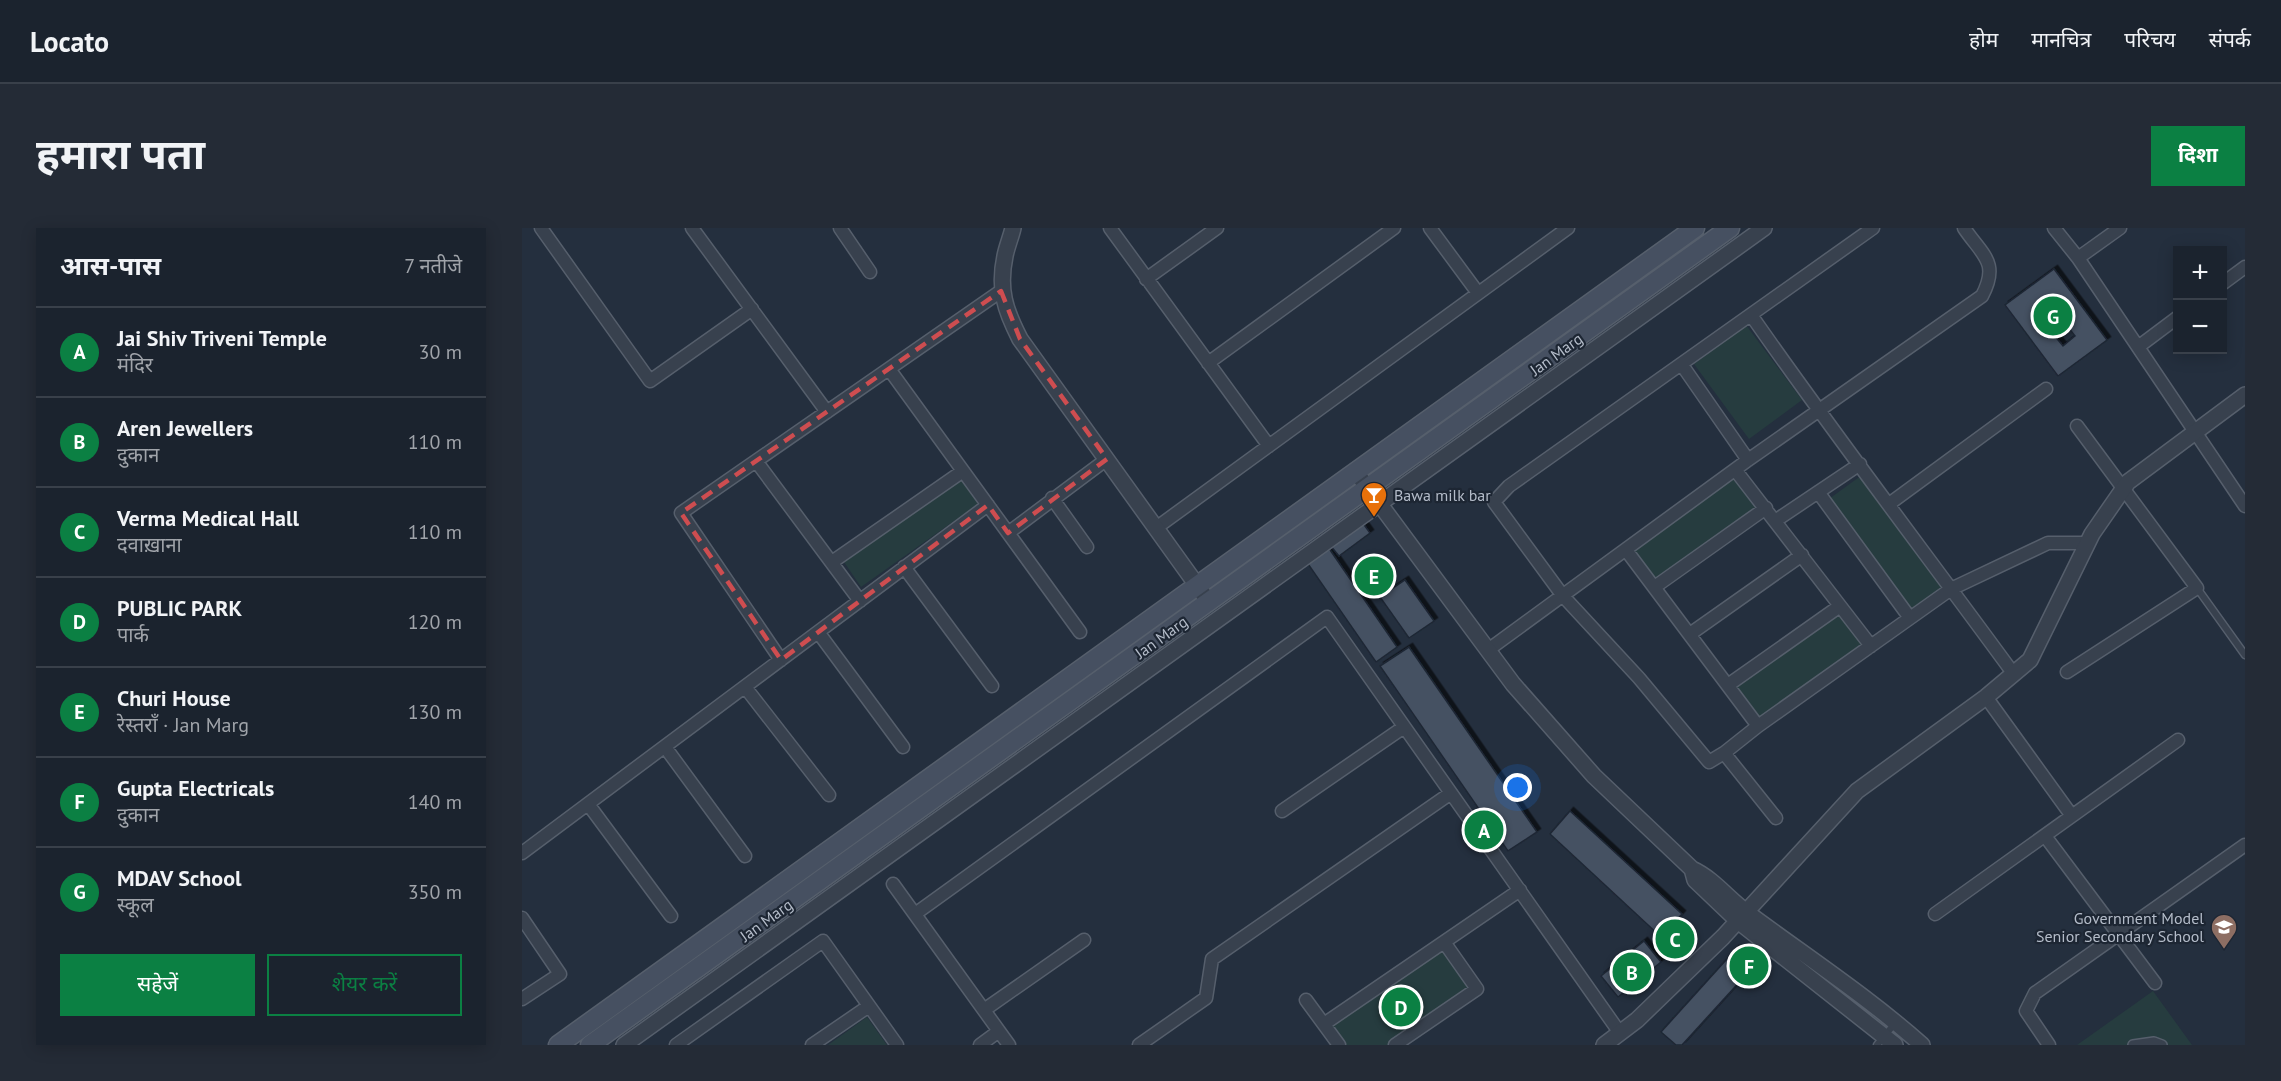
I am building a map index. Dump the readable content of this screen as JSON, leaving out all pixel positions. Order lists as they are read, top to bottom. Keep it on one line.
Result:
{"streets":{"main road":["Jan Marg"]},"places":{"bar":["Bawa milk bar"],"school or university":["Government Model Senior Secondary School"]},"page":{"header":"Locato","nav":["होम","मानचित्र","परिचय","संपर्क"],"title":"हमारा पता","buttons":["दिशा",["सहेजें","शेयर करें"]],"heading":["आस-पास","7 नतीजे"],"map_buttons":["+","−"],"pins":["G","E","A","C","F","B","D"],"list":[{"mark":"A","name":"Jai Shiv Triveni Temple","note":"मंदिर","value":"30 m"},{"mark":"B","name":"Aren Jewellers","note":"दुकान","value":"110 m"},{"mark":"C","name":"Verma Medical Hall","note":"दवाख़ाना","value":"110 m"},{"mark":"D","name":"PUBLIC PARK","note":"पार्क","value":"120 m"},{"mark":"E","name":"Churi House","note":"रेस्तराँ · Jan Marg","value":"130 m"},{"mark":"F","name":"Gupta Electricals","note":"दुकान","value":"140 m"},{"mark":"G","name":"MDAV School","note":"स्कूल","value":"350 m"}]}}
